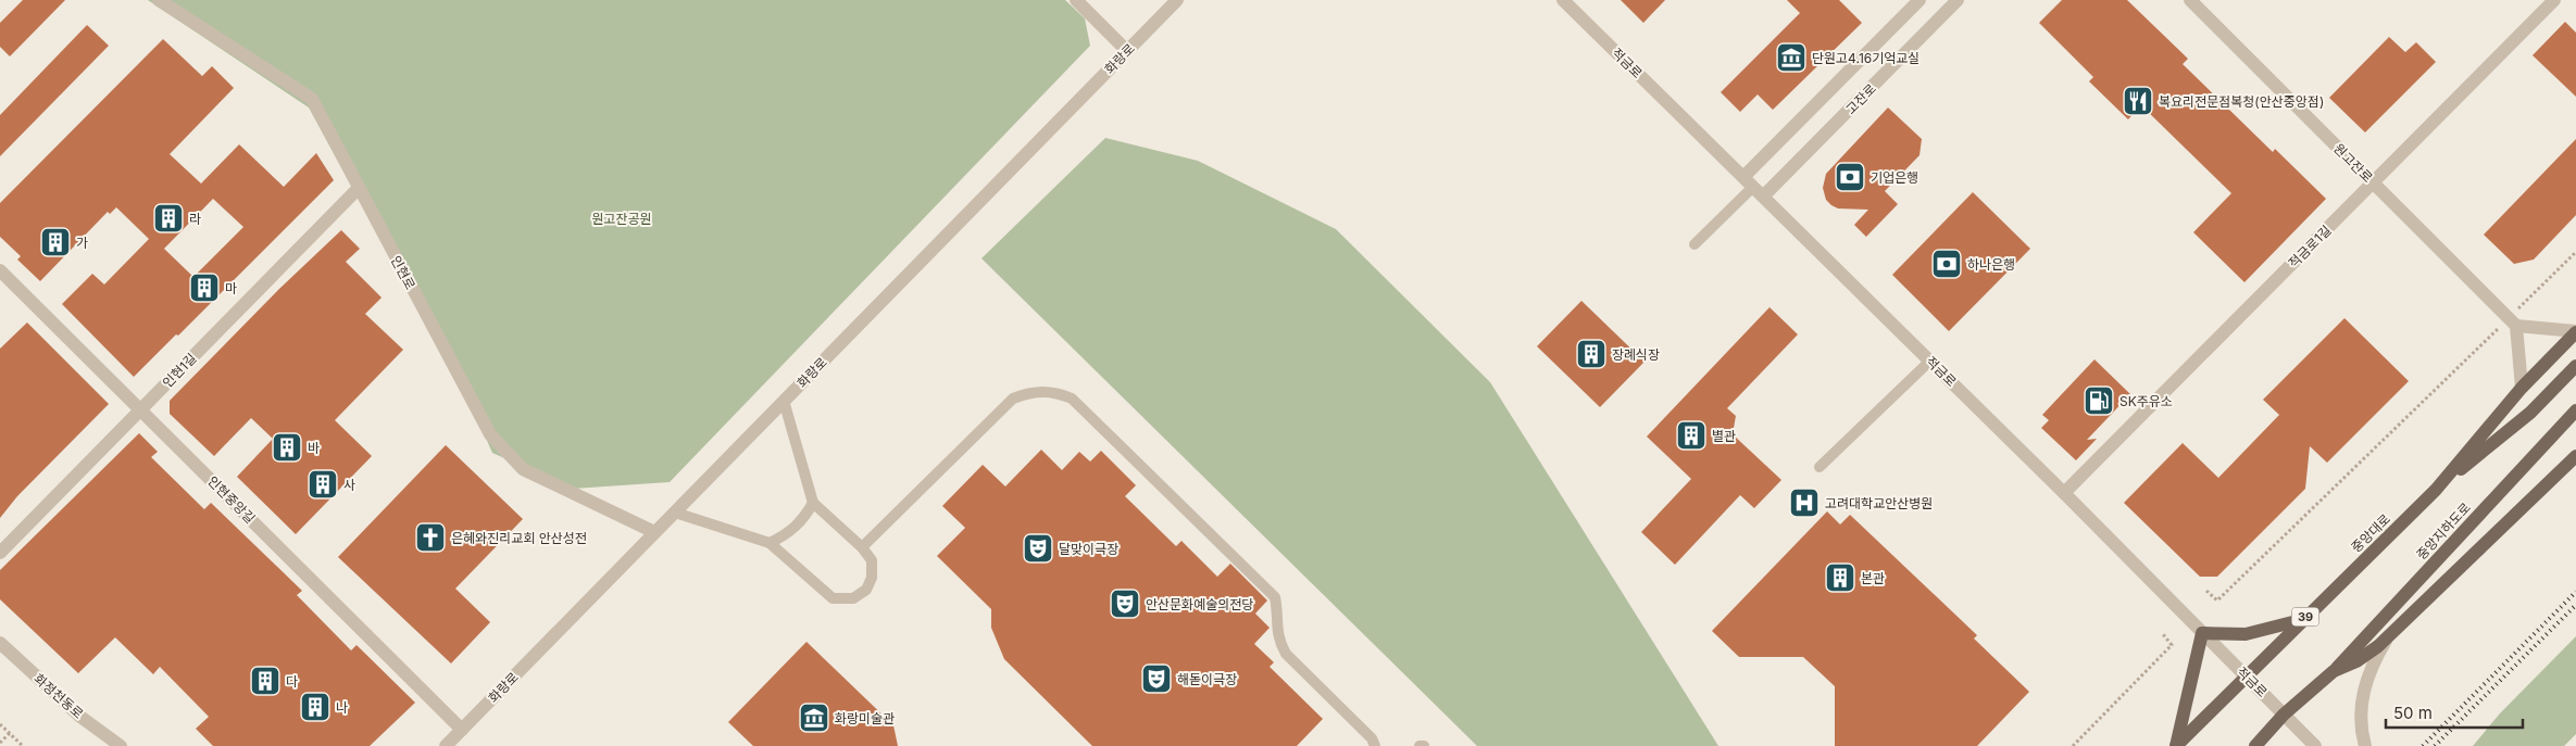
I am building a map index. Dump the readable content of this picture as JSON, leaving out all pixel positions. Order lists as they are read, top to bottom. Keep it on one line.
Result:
{"streets":{"main road":["중앙지하도로","중앙대로","39"],"street":["화랑로","적금로","고잔로","원고잔로","적금로1길","인현로","인현1길","인현중앙길","화정천동로"]},"crossings":[["화랑로","인현로"],["화랑로","인현중앙길"],["적금로","고잔로"],["적금로","적금로1길"],["적금로","중앙대로"],["원고잔로","적금로1길"],["인현로","인현1길"],["인현1길","인현중앙길"],["중앙대로","39"]],"parks":["원고잔공원"],"places":{"museum":["단원고4.16기억교실","화랑미술관"],"restaurant":["복요리전문점복청(안산중앙점)"],"bank":["기업은행","하나은행"],"building":["라","가","마","장례식장","별관","바","사","본관","다","나"],"fuel station":["SK주유소"],"hospital":["고려대학교안산병원"],"church":["은혜와진리교회 안산성전"],"theatre":["달맞이극장","안산문화예술의전당","해돋이극장"]},"scale_bar":"50 m"}
